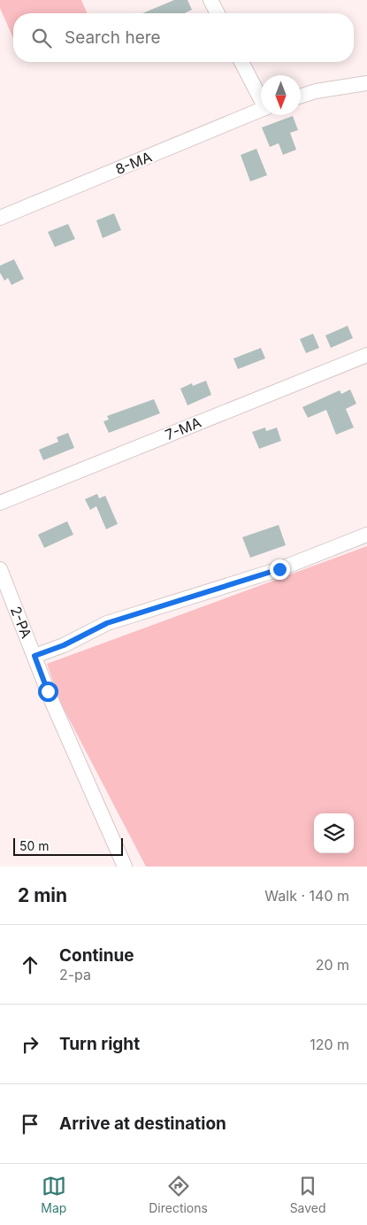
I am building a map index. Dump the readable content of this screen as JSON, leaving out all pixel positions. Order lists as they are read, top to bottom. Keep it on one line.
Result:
{"streets":{"street":["8-МА","7-МА","2-РА"]},"scale_bar":"50 m","north":"bottom","page":{"search":"Search here","scale":"50 m","heading":["2 min","Walk · 140 m"],"list":[["Continue","2-ра","20 m"],["Turn right","120 m"],"Arrive at destination"],"nav":["Map","Directions","Saved"]}}
